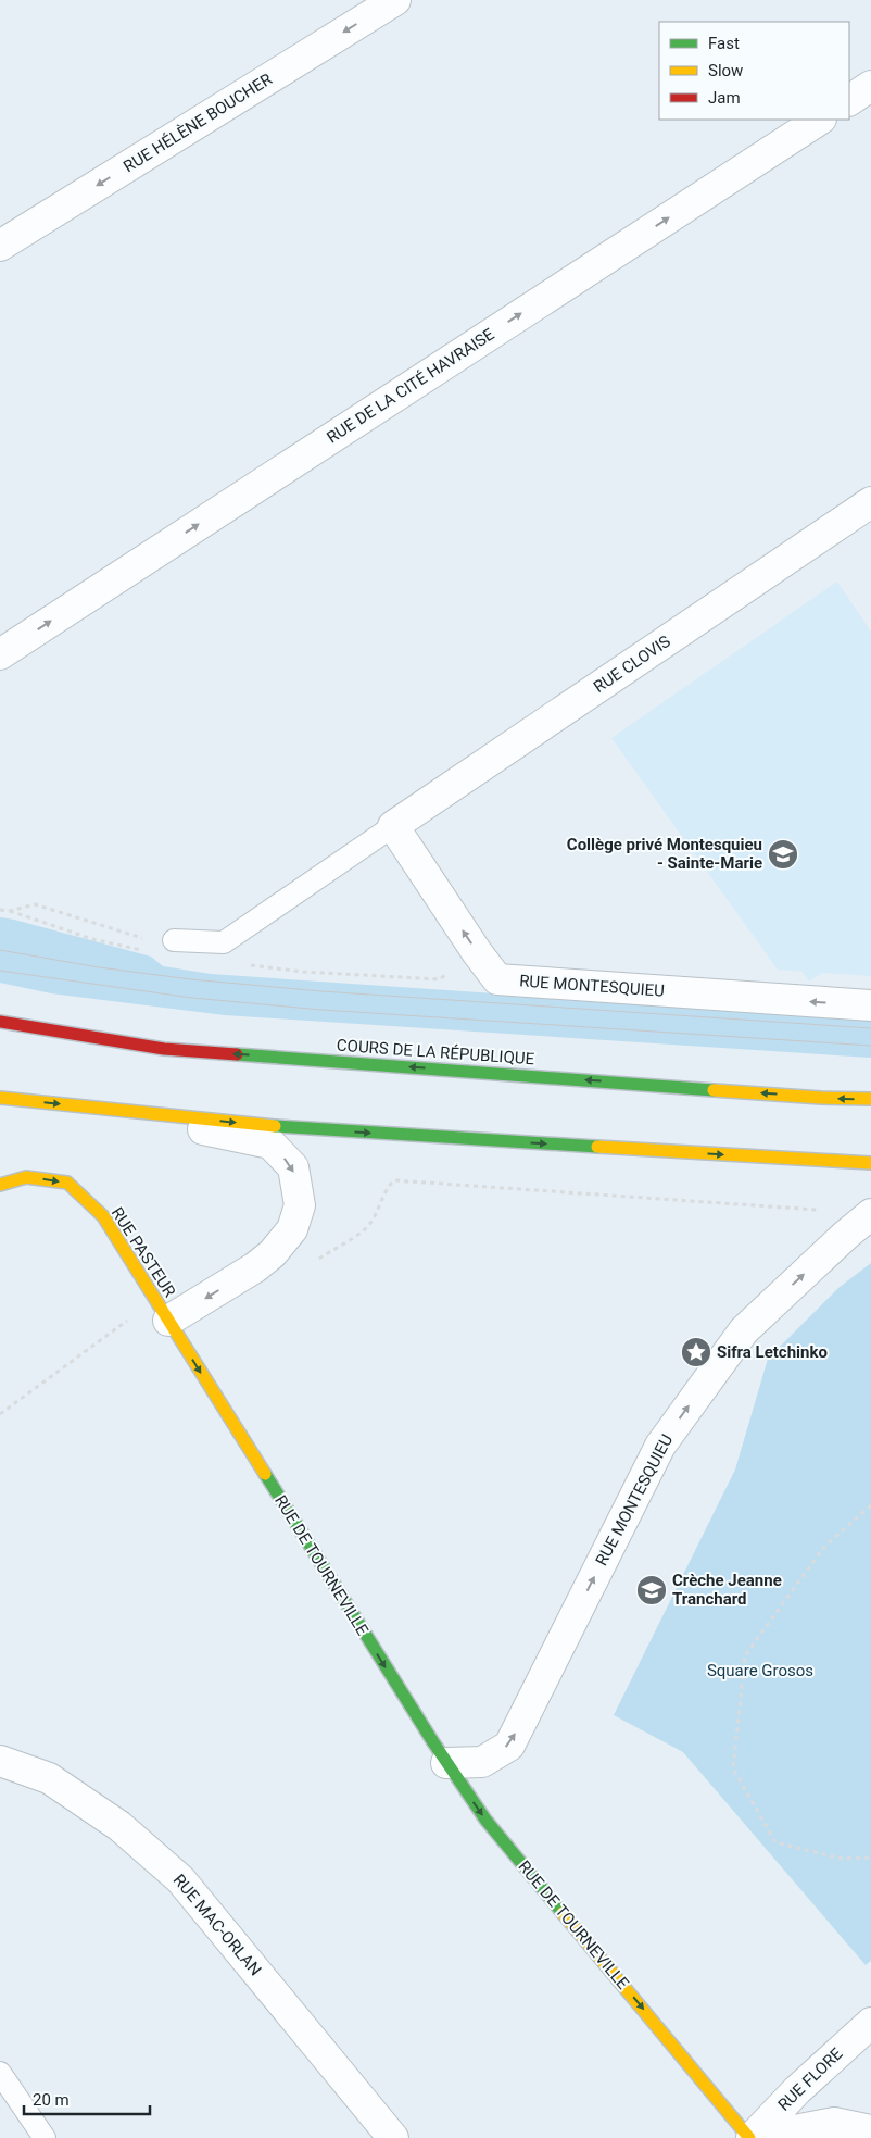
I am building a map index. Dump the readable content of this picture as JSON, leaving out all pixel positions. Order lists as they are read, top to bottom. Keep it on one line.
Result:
{"streets":{"main road":["COURS DE LA RÉPUBLIQUE","RUE PASTEUR","RUE DE TOURNEVILLE"],"street":["RUE HÉLÈNE BOUCHER","RUE DE LA CITÉ HAVRAISE","RUE CLOVIS","RUE MONTESQUIEU","RUE MAC-ORLAN","RUE FLORE"]},"crossings":[["RUE CLOVIS","RUE MONTESQUIEU"],["RUE MONTESQUIEU","RUE DE TOURNEVILLE"],["RUE PASTEUR","RUE DE TOURNEVILLE"],["RUE DE TOURNEVILLE","RUE FLORE"]],"one_way":["RUE HÉLÈNE BOUCHER","RUE DE LA CITÉ HAVRAISE","RUE PASTEUR","RUE DE TOURNEVILLE"],"parks":["Square Grosos"],"places":{"school or university":["Collège privé Montesquieu - Sainte-Marie","Crèche Jeanne Tranchard"],"place":["Sifra Letchinko"]},"legend":["Fast","Slow","Jam"],"scale_bar":"20 m"}
